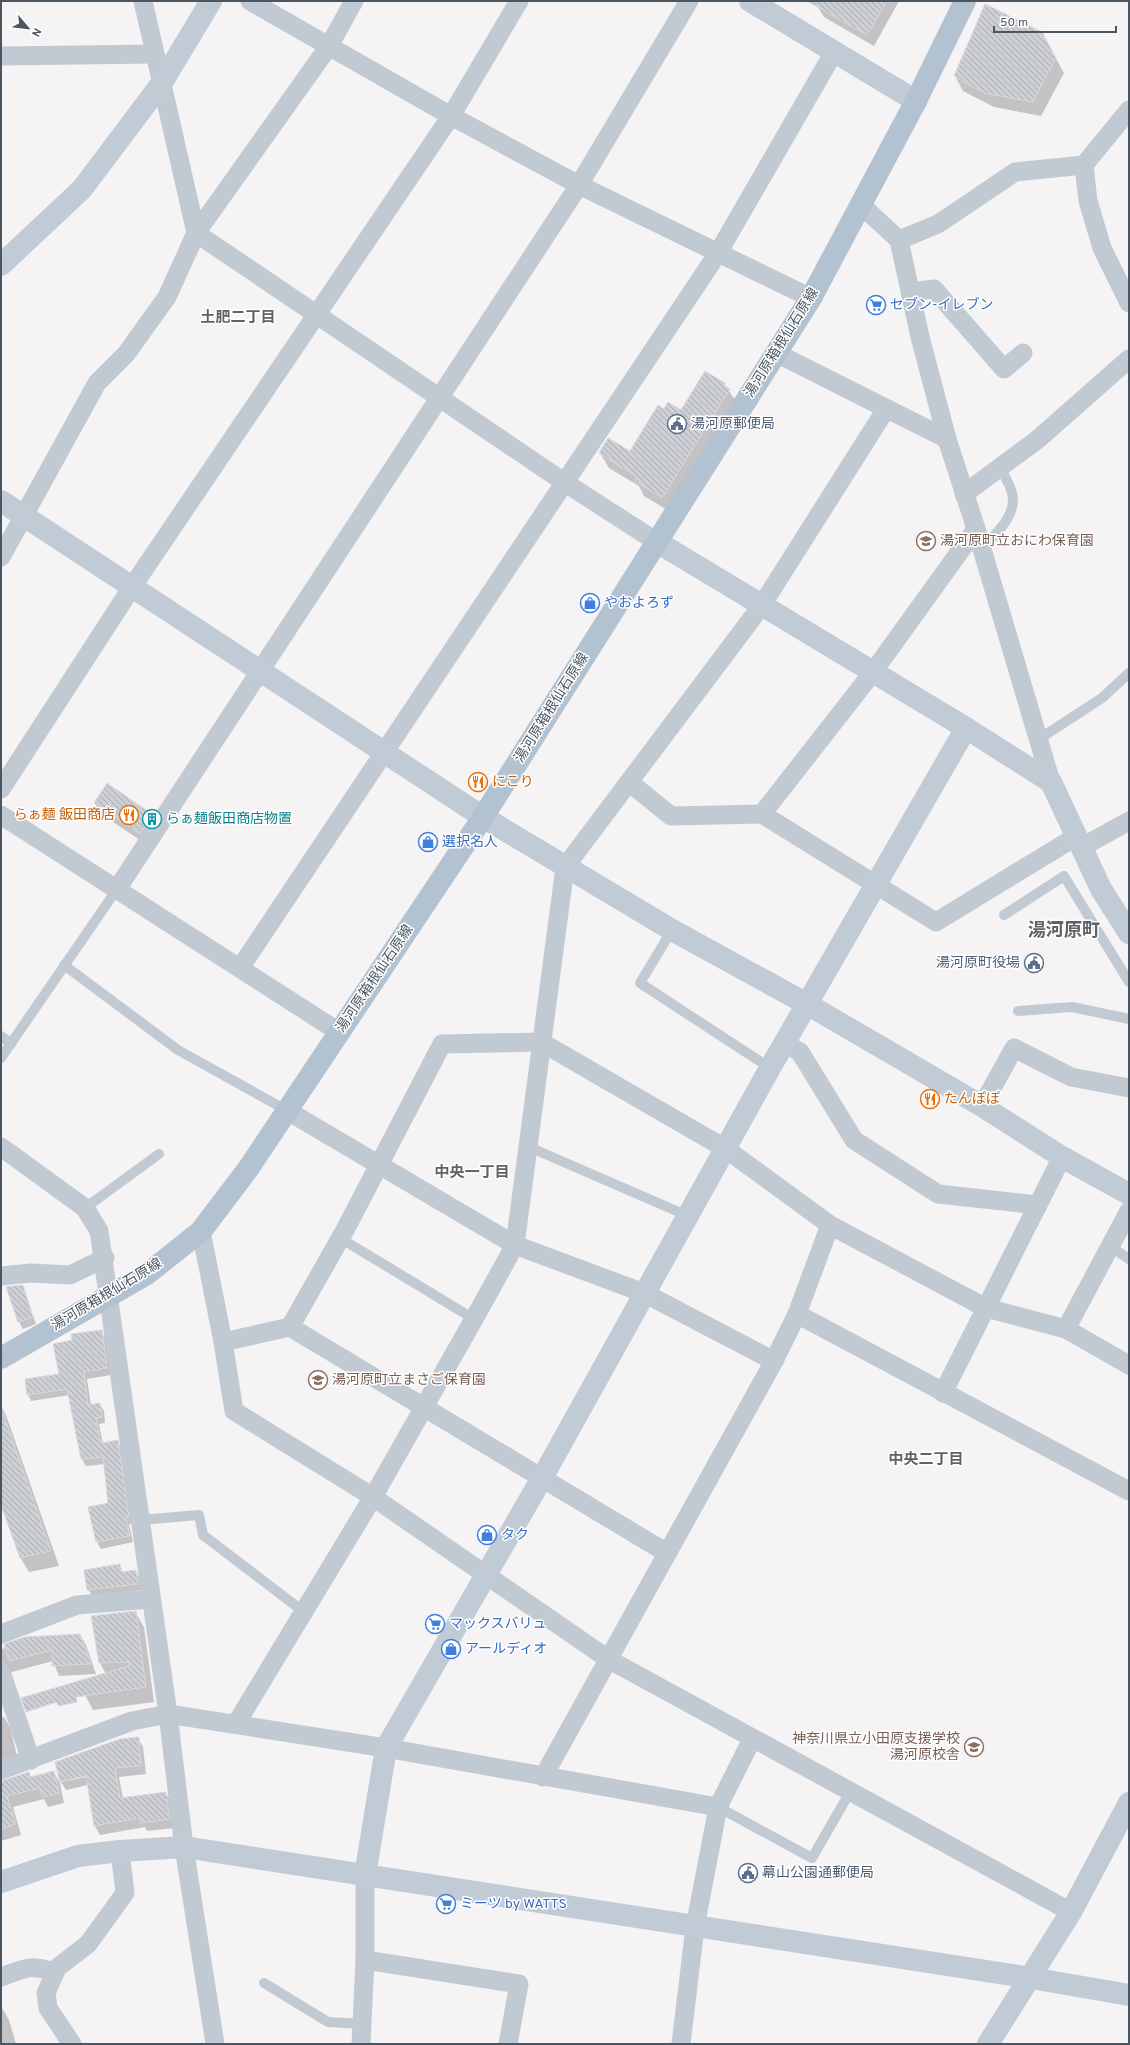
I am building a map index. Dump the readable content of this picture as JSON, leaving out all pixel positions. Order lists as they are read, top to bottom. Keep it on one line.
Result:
{"streets":{"main road":["湯河原箱根仙石原線"]},"districts":["土肥二丁目","湯河原町","中央一丁目","中央二丁目"],"places":{"supermarket":["セブン-イレブン","マックスバリュ","ミーツ by WATTS"],"public building":["湯河原郵便局","湯河原町役場","幕山公園通郵便局"],"school or university":["湯河原町立おにわ保育園","湯河原町立まさご保育園","神奈川県立小田原支援学校 湯河原校舎"],"shop":["やおよろず","選択名人","タク","アールディオ"],"restaurant":["にこり","らぁ麺 飯田商店","たんぽぽ"],"building":["らぁ麺飯田商店物置"]},"scale_bar":"50 m","north":"bottom right"}
